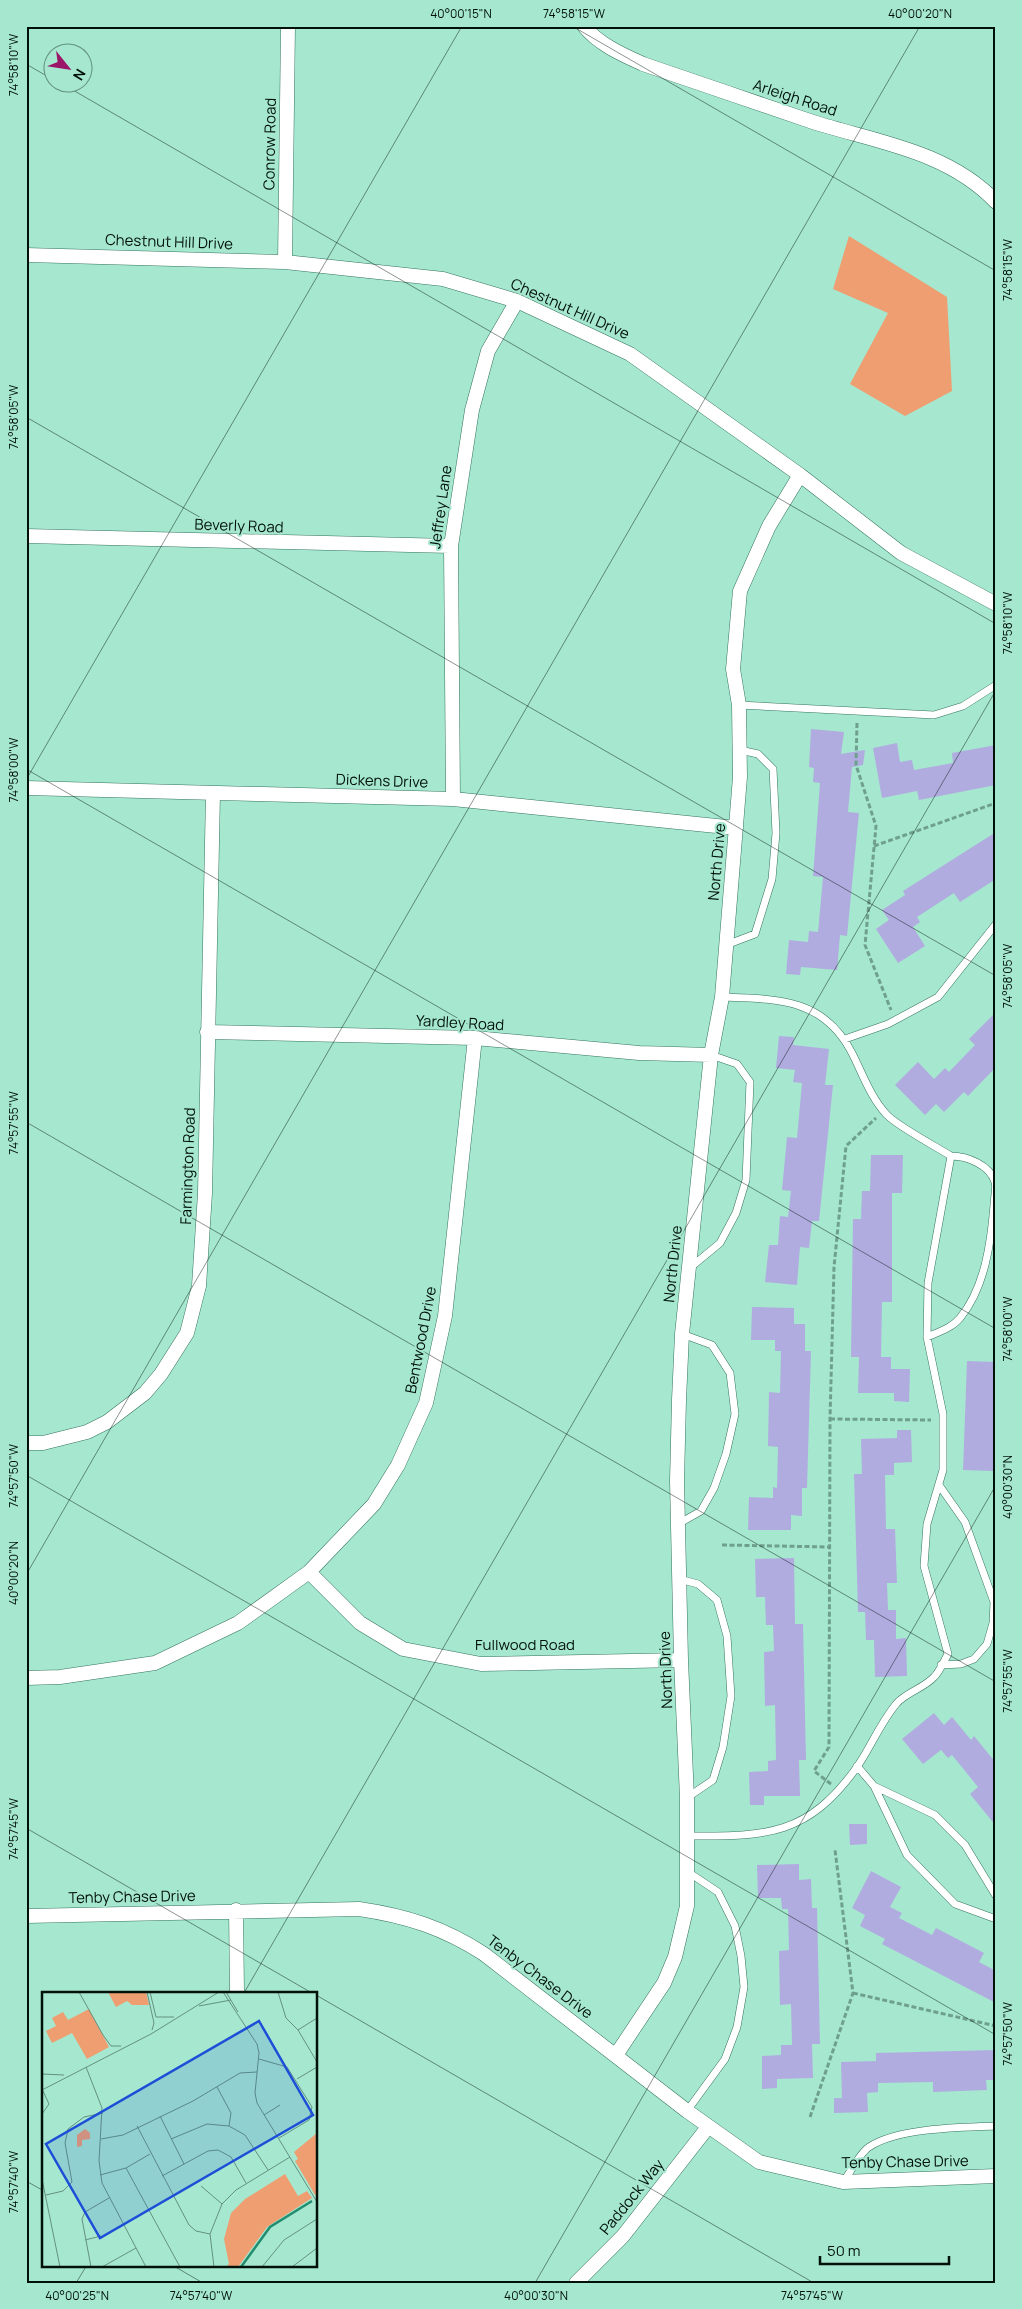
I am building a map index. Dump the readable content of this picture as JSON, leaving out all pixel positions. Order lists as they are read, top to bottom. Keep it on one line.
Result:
{"streets":{"street":["Arleigh Road","Conrow Road","Chestnut Hill Drive","Jeffrey Lane","Beverly Road","Dickens Drive","North Drive","Yardley Road","Farmington Road","Bentwood Drive","Fullwood Road","Tenby Chase Drive","Paddock Way"]},"crossings":[["Conrow Road","Chestnut Hill Drive"],["Chestnut Hill Drive","Jeffrey Lane"],["Chestnut Hill Drive","North Drive"],["Jeffrey Lane","Beverly Road"],["Jeffrey Lane","Dickens Drive"],["Dickens Drive","North Drive"],["Dickens Drive","Farmington Road"],["North Drive","Yardley Road"],["North Drive","Fullwood Road"],["North Drive","Tenby Chase Drive"],["Yardley Road","Farmington Road"],["Yardley Road","Bentwood Drive"],["Bentwood Drive","Fullwood Road"],["Tenby Chase Drive","Paddock Way"]],"scale_bar":"50 m","north":"bottom right","coordinates":["40°00'15\"N","74°58'15\"W","40°00'20\"N","74°58'10\"W","74°58'05\"W","74°58'00\"W","74°57'55\"W","74°57'50\"W","40°00'30\"N","74°57'45\"W","74°57'40\"W","40°00'25\"N"]}
